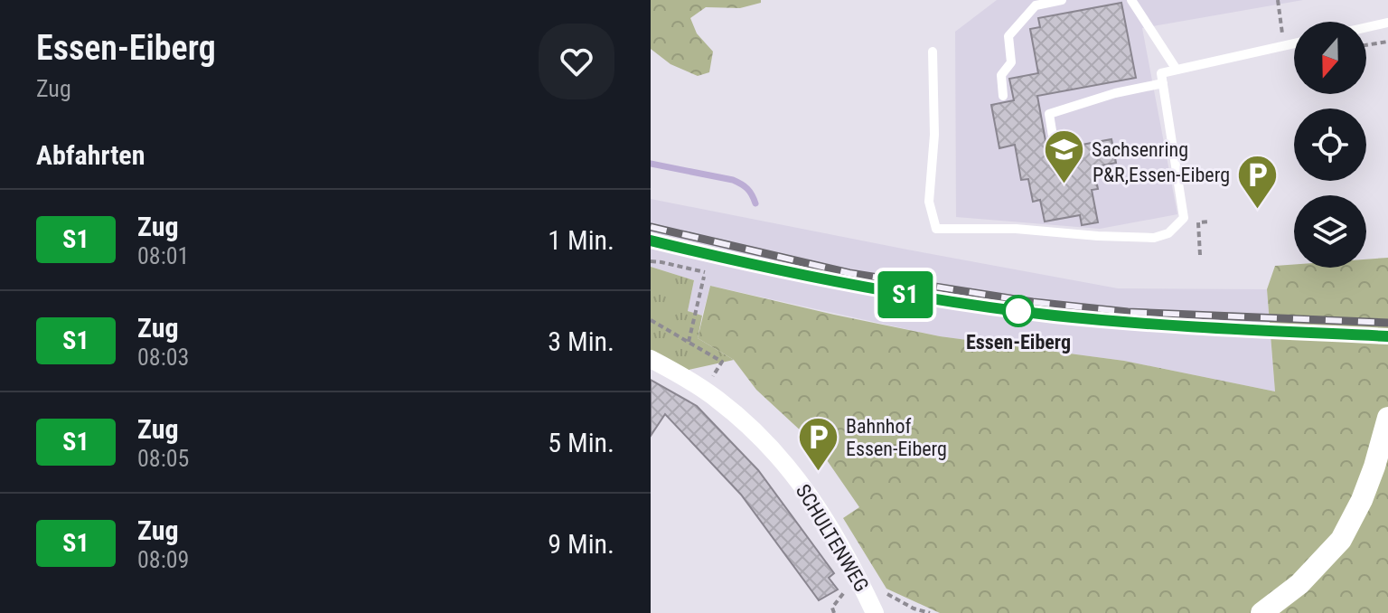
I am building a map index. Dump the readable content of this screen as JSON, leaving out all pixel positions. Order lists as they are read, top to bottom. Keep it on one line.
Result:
{"streets":{"street":["SCHULTENWEG"]},"places":{"school or university":["Sachsenring"],"parking":["P&R,Essen-Eiberg","Bahnhof Essen-Eiberg"],"other":["Essen-Eiberg"]},"north":"bottom","page":{"heading":[["Essen-Eiberg","Zug"],"Abfahrten"],"on_map":"S1","list":[{"mark":"S1","name":"Zug","note":"08:01","value":"1 Min."},{"mark":"S1","name":"Zug","note":"08:03","value":"3 Min."},{"mark":"S1","name":"Zug","note":"08:05","value":"5 Min."},{"mark":"S1","name":"Zug","note":"08:09","value":"9 Min."}]}}
